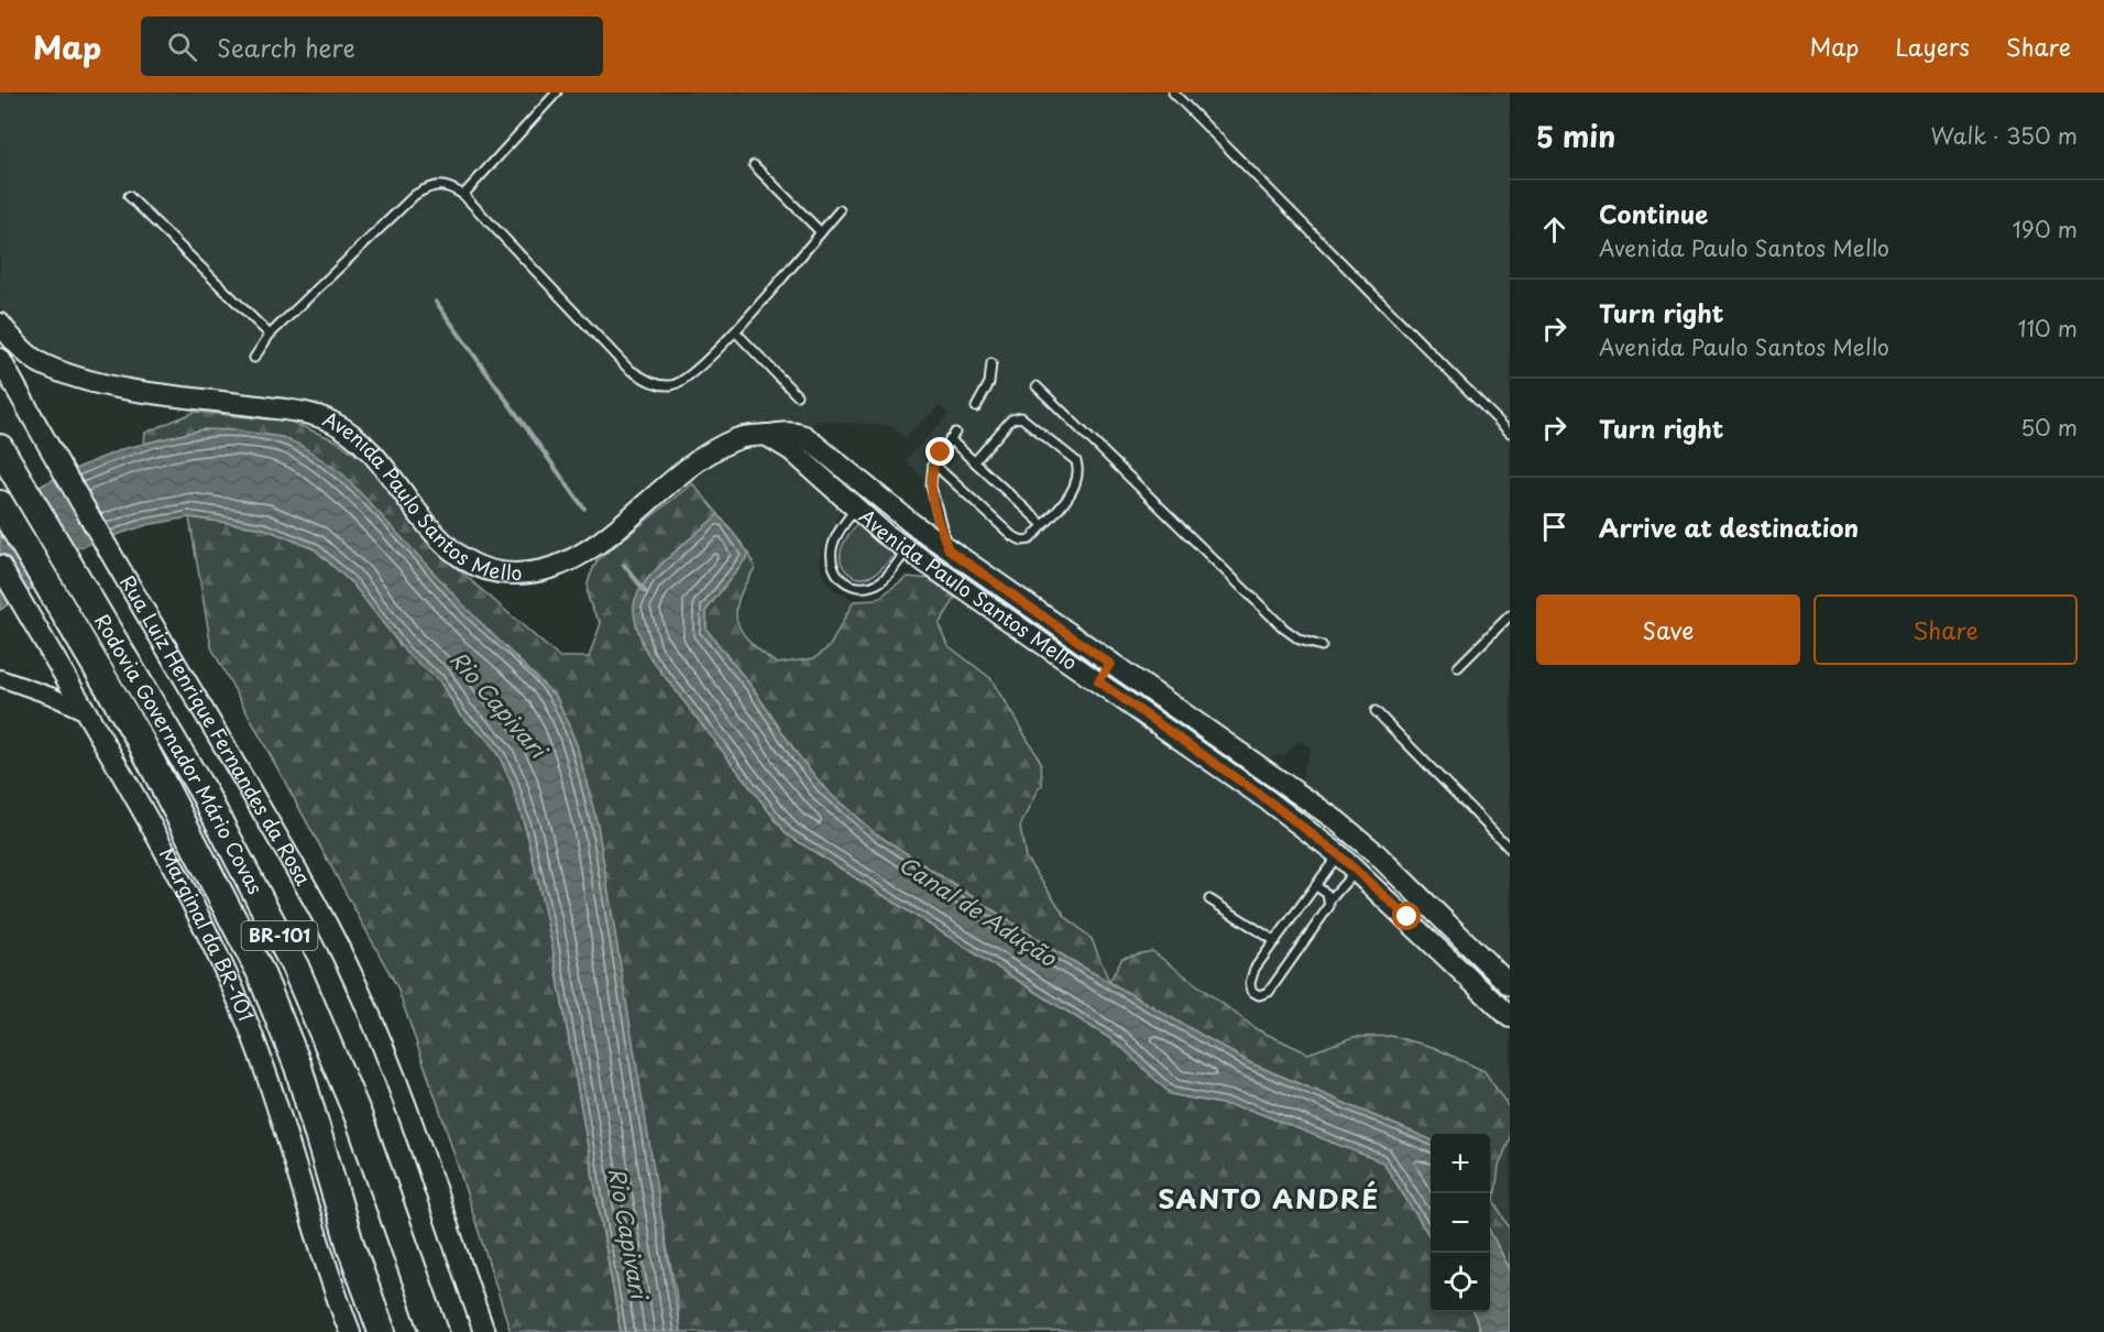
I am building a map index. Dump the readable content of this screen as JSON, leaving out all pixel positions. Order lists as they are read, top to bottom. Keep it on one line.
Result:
{"streets":{"highway":["Rodovia Governador Mário Covas","BR-101"],"street":["Avenida Paulo Santos Mello","Rua Luiz Henrique Fernandes da Rosa","Marginal da BR-101"]},"districts":["SANTO ANDRÉ"],"water":["Rio Capivari","Canal de Adução"],"page":{"header":"Map","search":"Search here","nav":["Map","Layers","Share"],"heading":["5 min","Walk · 350 m"],"list":[["Continue","Avenida Paulo Santos Mello","190 m"],["Turn right","Avenida Paulo Santos Mello","110 m"],["Turn right","50 m"],"Arrive at destination"],"buttons":["Save","Share"],"map_buttons":["+","−"]}}
